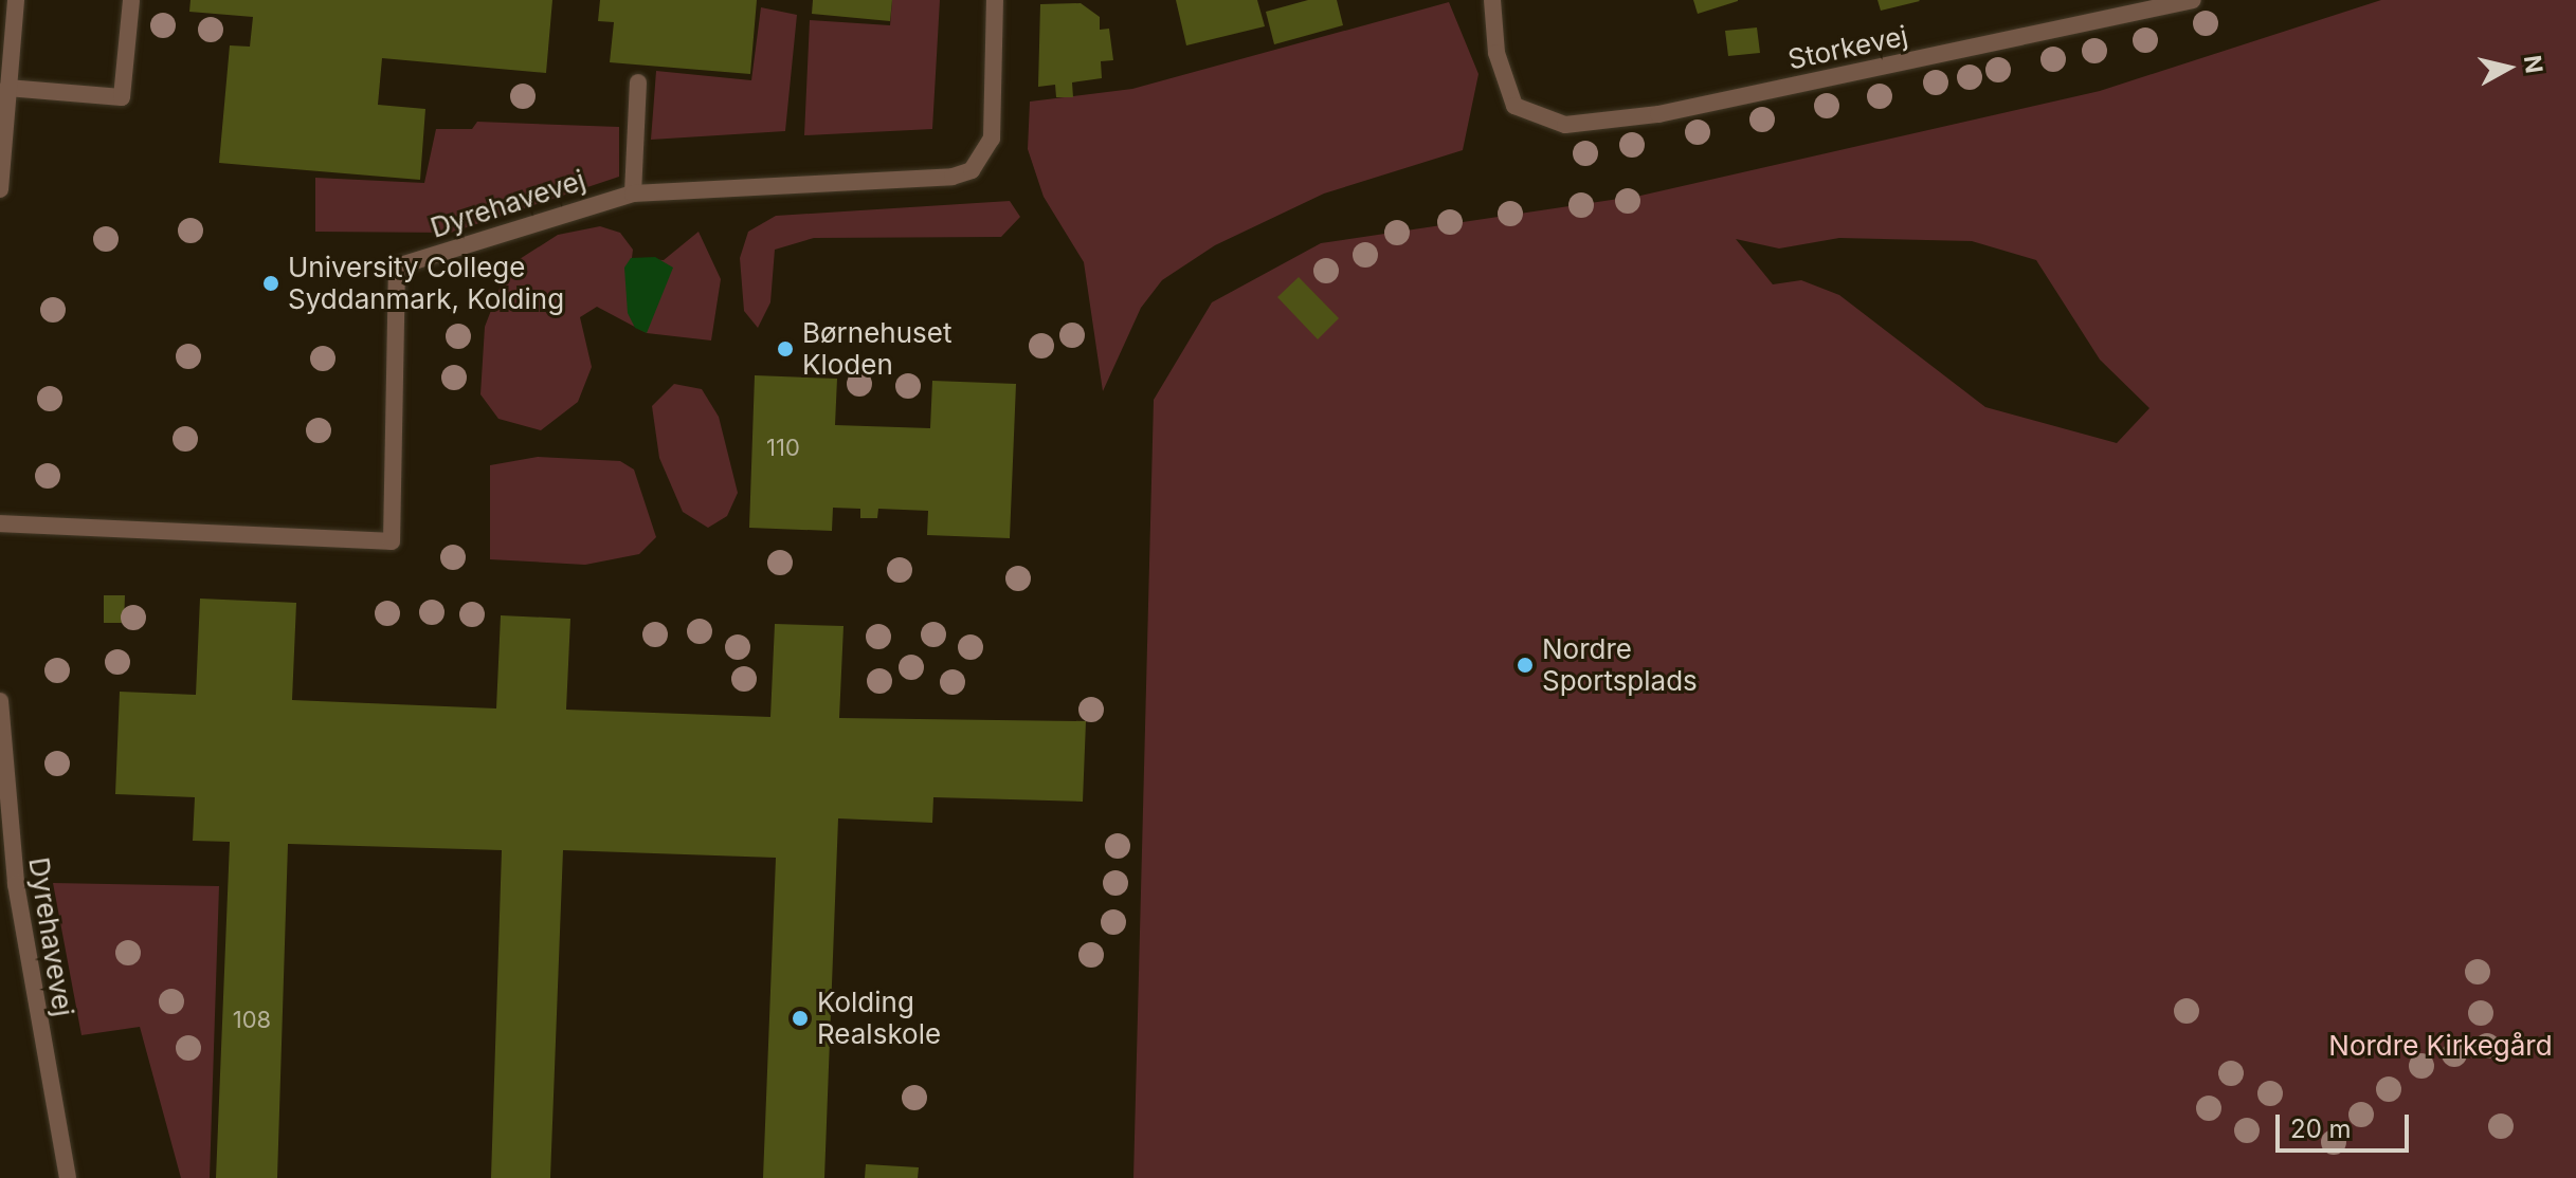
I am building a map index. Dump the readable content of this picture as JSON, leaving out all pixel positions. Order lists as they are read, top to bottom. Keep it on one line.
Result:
{"streets":{"street":["Storkevej","Dyrehavevej"]},"parks":["Nordre Kirkegård"],"places":["University College Syddanmark, Kolding","Børnehuset Kloden","Nordre Sportsplads","Kolding Realskole"],"house_numbers":["110","108"],"scale_bar":"20 m","north":"right"}
